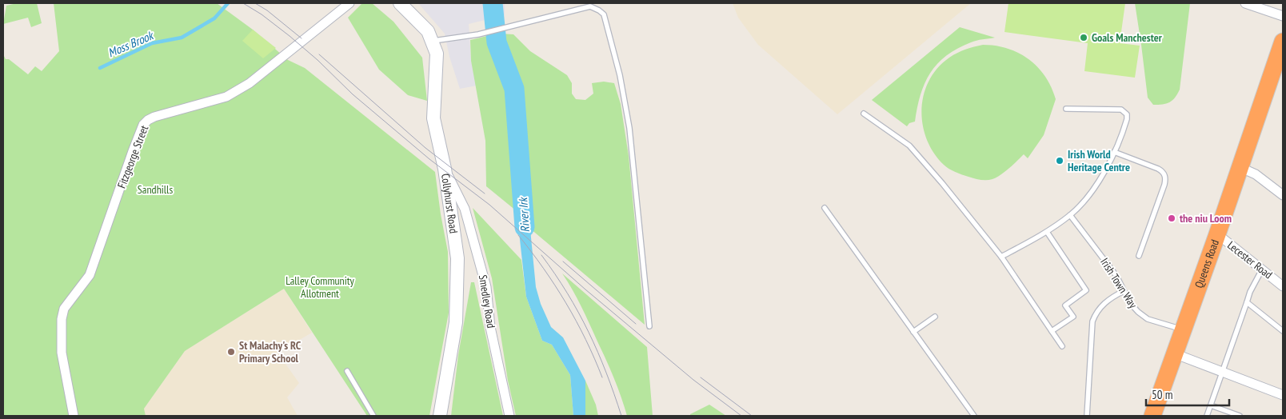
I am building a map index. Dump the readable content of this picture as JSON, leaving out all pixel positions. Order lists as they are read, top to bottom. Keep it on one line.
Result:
{"streets":{"highway":["Queens Road"],"street":["Fitzgeorge Street","Collyhurst Road","Lecester Road","Smedley Road"],"lane":["Irish Town Way"]},"crossings":[["Collyhurst Road","Smedley Road"],["Lecester Road","Queens Road"],["Queens Road","Irish Town Way"]],"water":["Moss Brook","River Irk"],"parks":["Sandhills","Lalley Community Allotment"],"places":["Goals Manchester","Irish World Heritage Centre","the niu Loom","St Malachy's RC Primary School"],"scale_bar":"50 m"}
